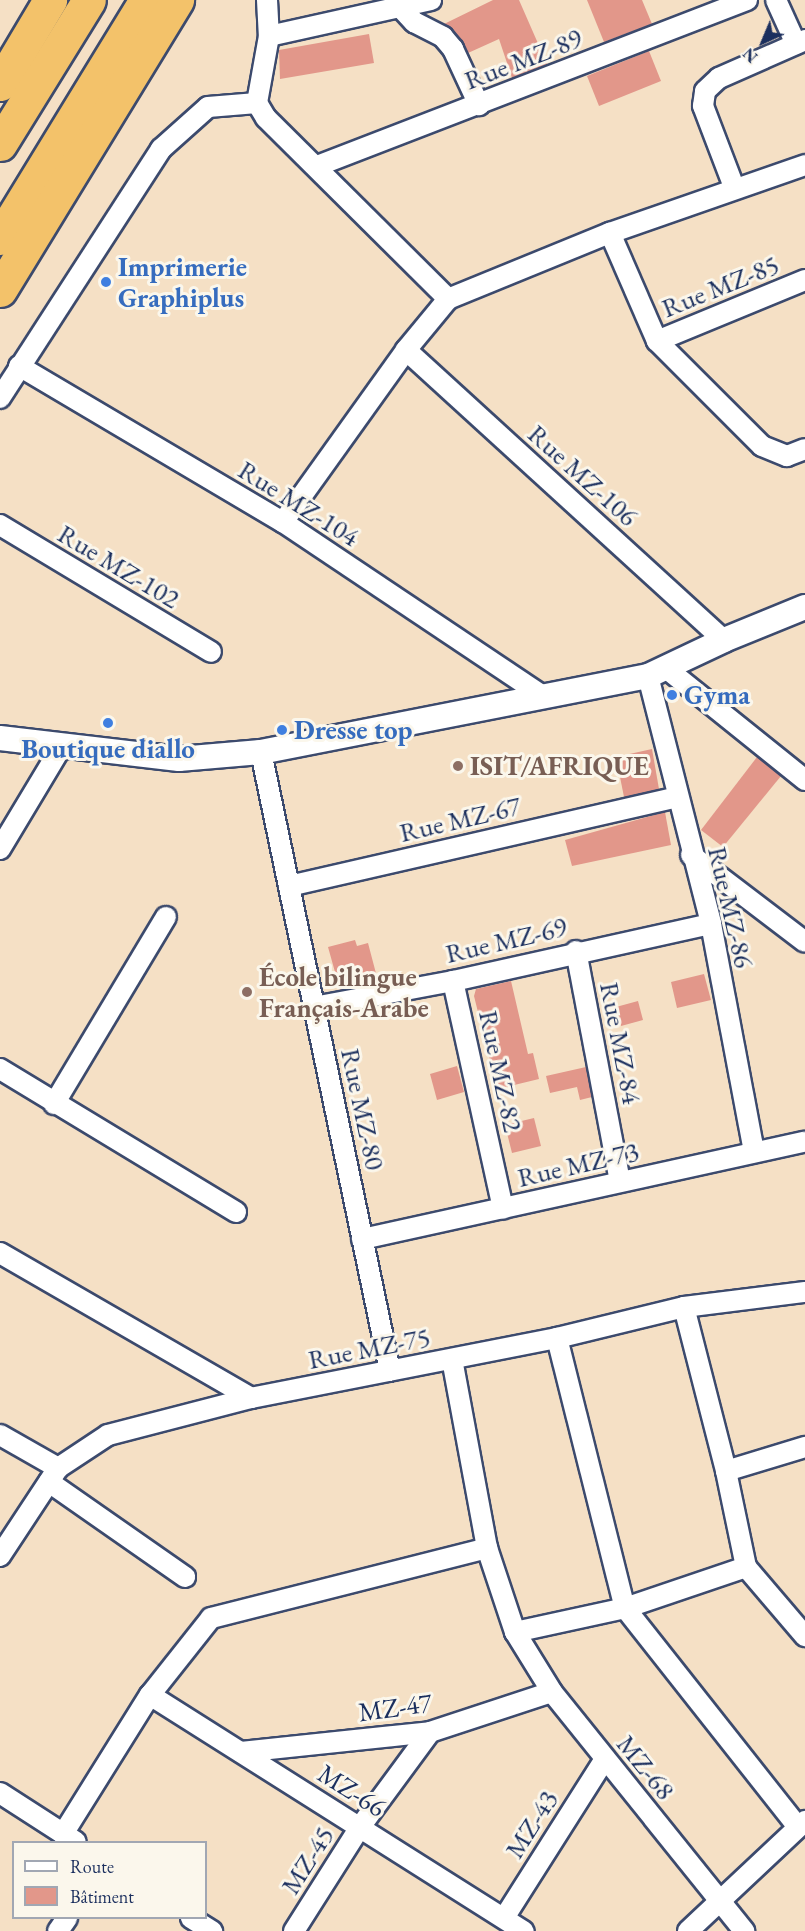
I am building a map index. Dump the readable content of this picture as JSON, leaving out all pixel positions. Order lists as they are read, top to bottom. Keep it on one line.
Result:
{"streets":{"street":["Rue MZ-89","Rue MZ-85","Rue MZ-106","Rue MZ-104","Rue MZ-102","Rue MZ-67","Rue MZ-86","Rue MZ-69","Rue MZ-84","Rue MZ-82","Rue MZ-80","Rue MZ-73","Rue MZ-75","MZ-47","MZ-68","MZ-66","MZ-43","MZ-45"]},"crossings":[["Rue MZ-67","Rue MZ-86"],["Rue MZ-67","Rue MZ-80"],["Rue MZ-86","Rue MZ-69"],["Rue MZ-86","Rue MZ-73"],["Rue MZ-69","Rue MZ-84"],["Rue MZ-69","Rue MZ-82"],["Rue MZ-69","Rue MZ-80"],["Rue MZ-84","Rue MZ-73"],["Rue MZ-82","Rue MZ-73"],["Rue MZ-80","Rue MZ-73"],["Rue MZ-80","Rue MZ-75"],["Rue MZ-75","MZ-68"],["MZ-47","MZ-68"],["MZ-47","MZ-66"],["MZ-47","MZ-45"],["MZ-68","MZ-43"],["MZ-66","MZ-43"],["MZ-66","MZ-45"]],"places":["Imprimerie Graphiplus","Gyma","Boutique diallo","Dresse top","ISIT/AFRIQUE","École bilingue Français-Arabe"],"legend":["Route","Bâtiment"],"north":"bottom left"}
